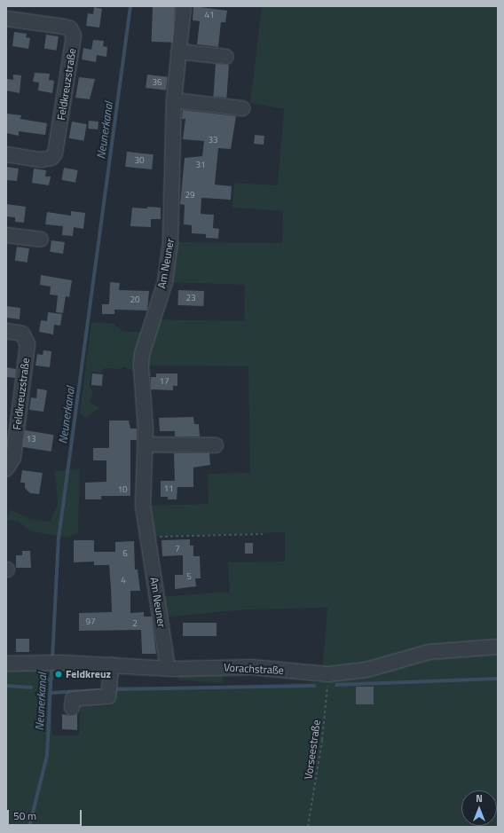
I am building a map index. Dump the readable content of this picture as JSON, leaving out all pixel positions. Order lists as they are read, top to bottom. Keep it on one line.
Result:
{"streets":{"street":["Feldkreuzstraße","Am Neuner","Vorachstraße"],"path":["Vorseestraße"]},"crossings":[["Am Neuner","Vorachstraße"],["Vorachstraße","Vorseestraße"]],"water":["Neunerkanal"],"places":["Feldkreuz"],"house_numbers":["41","36","33","30","31","29","23","20","17","13","11","10","7","6","5","4","97","2"],"scale_bar":"50 m","north":"top"}
